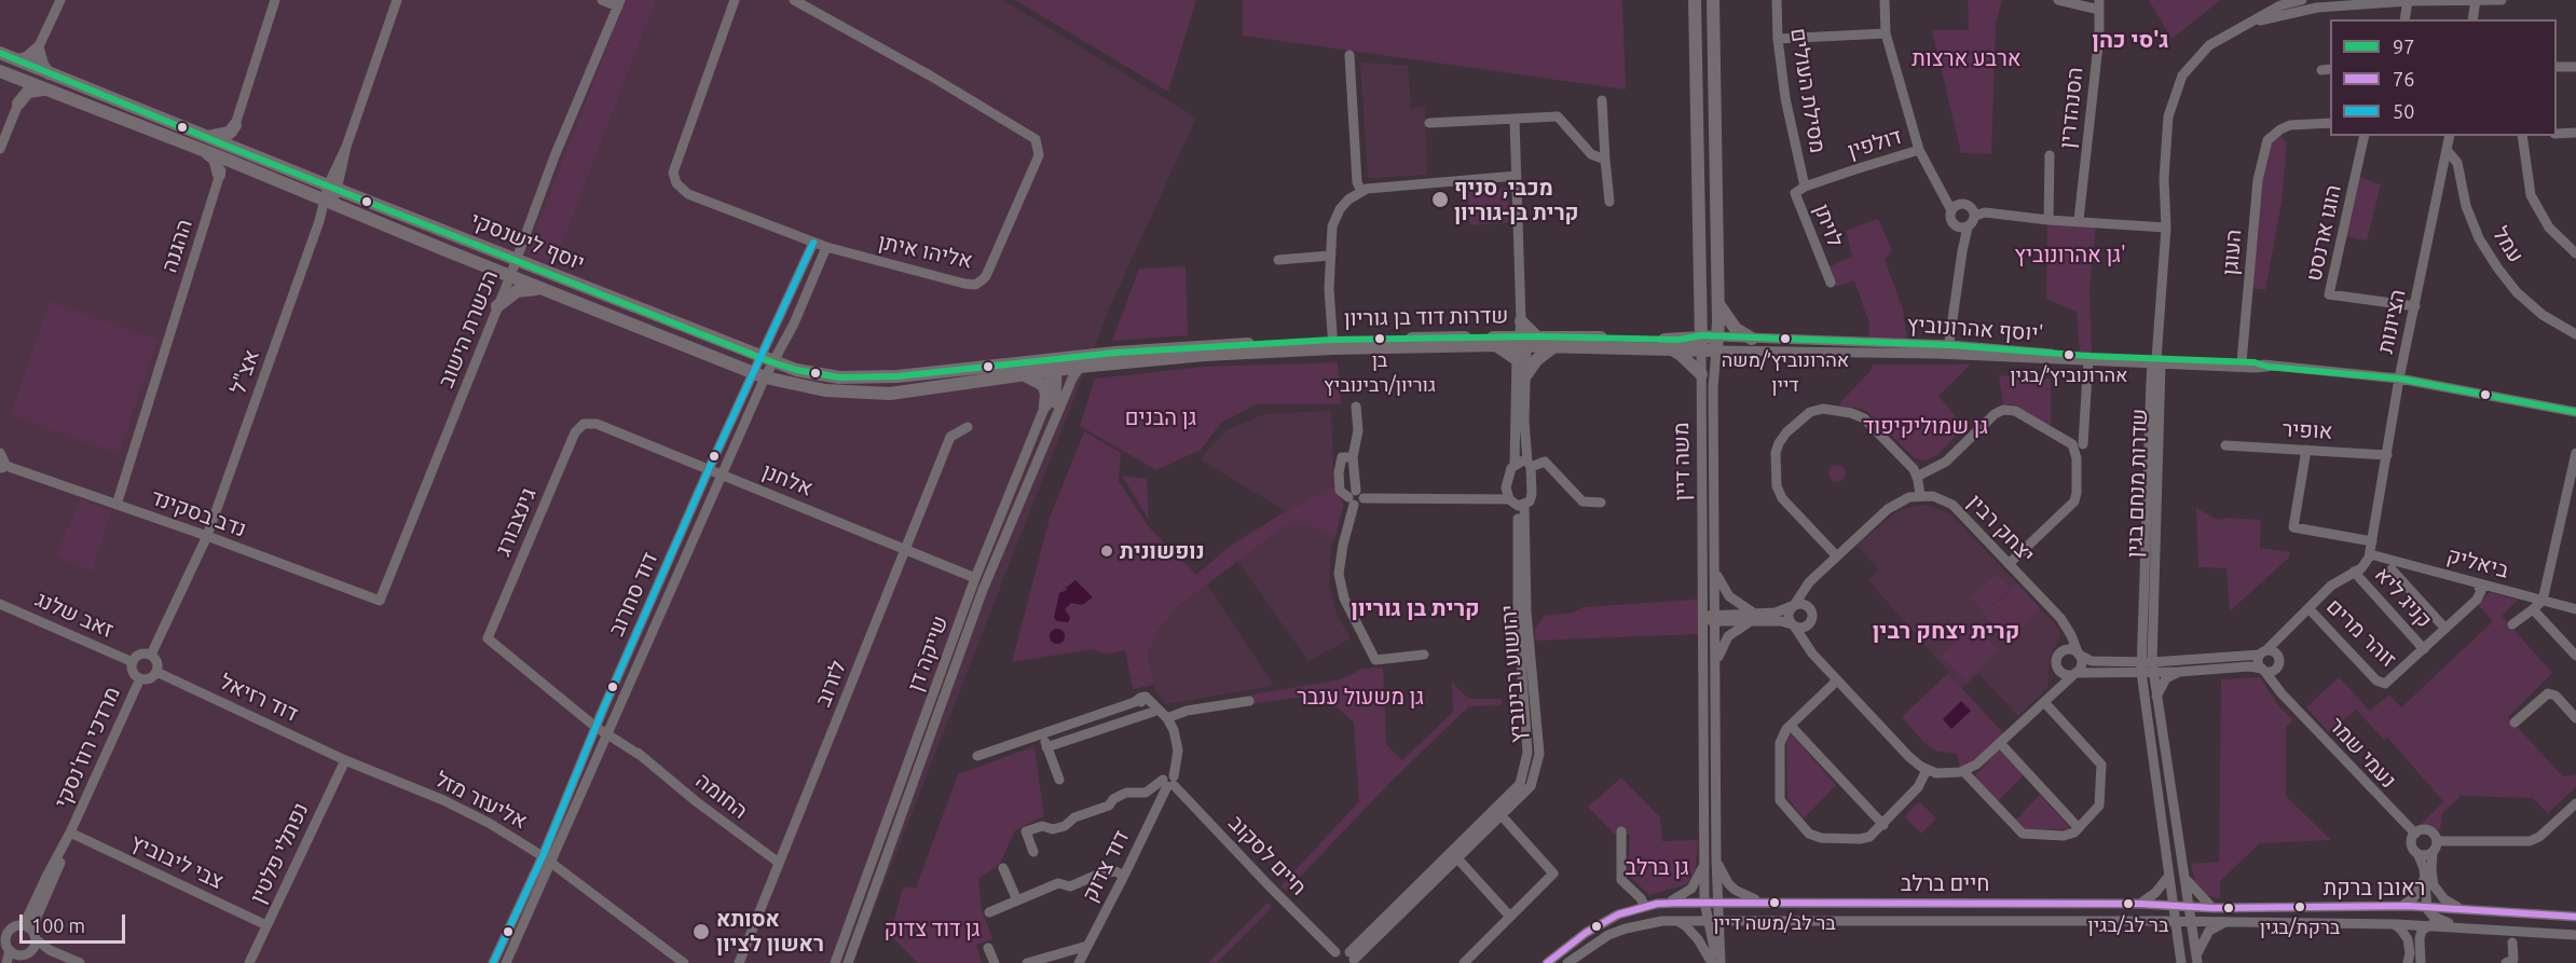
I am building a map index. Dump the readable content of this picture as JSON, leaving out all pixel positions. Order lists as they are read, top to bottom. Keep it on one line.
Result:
{"streets":{"main road":["יוסף לישנסקי","שדרות דוד בן גוריון","משה דיין"],"street":["מסילת העולים","הסנהדרין","דולפין","לויתן","הוגו ארנסט","עמל","ההגנה","אליהו איתן","העוגן","הציונות","הכשרת הישוב","יוסף אהרונוביץ'","אצ\"ל","אופיר","אלחנן","שדרות מנחם בגין","נדב בסקינד","גינצבורג","יצחק רבין","ביאליק","דוד סחרוב","קניג ליא","זאב שלנג","זוהר מרים","שייקה דן","יהושוע רבינוביץ","לזרוב","דוד רזיאל","מרדכי רוז'נסקי","נעמי שמר","החומה","אליעזר מזל","נפתלי פלטין","חיים לסקוב","צבי ליבוביץ","דוד צדוק","חיים ברלב","ראובן ברקת"]},"crossings":[["מסילת העולים","דולפין"],["מסילת העולים","לויתן"],["דולפין","לויתן"],["הוגו ארנסט","הציונות"],["יוסף לישנסקי","ההגנה"],["יוסף לישנסקי","שדרות דוד בן גוריון"],["יוסף לישנסקי","הכשרת הישוב"],["יוסף לישנסקי","אצ\"ל"],["יוסף לישנסקי","דוד סחרוב"],["יוסף לישנסקי","שייקה דן"],["עמל","הציונות"],["ההגנה","נדב בסקינד"],["אליהו איתן","דוד סחרוב"],["העוגן","יוסף אהרונוביץ'"],["שדרות דוד בן גוריון","יוסף אהרונוביץ'"],["שדרות דוד בן גוריון","משה דיין"],["שדרות דוד בן גוריון","שייקה דן"],["הציונות","יוסף אהרונוביץ'"],["הציונות","אופיר"],["הציונות","ביאליק"],["הכשרת הישוב","נדב בסקינד"],["יוסף אהרונוביץ'","משה דיין"],["יוסף אהרונוביץ'","שדרות מנחם בגין"],["אצ\"ל","נדב בסקינד"],["משה דיין","חיים ברלב"],["אלחנן","גינצבורג"],["אלחנן","דוד סחרוב"],["אלחנן","שייקה דן"],["אלחנן","לזרוב"],["שדרות מנחם בגין","חיים ברלב"],["שדרות מנחם בגין","ראובן ברקת"],["גינצבורג","החומה"],["דוד סחרוב","החומה"],["דוד סחרוב","אליעזר מזל"],["קניג ליא","זוהר מרים"],["זאב שלנג","דוד רזיאל"],["זאב שלנג","מרדכי רוז'נסקי"],["לזרוב","החומה"],["דוד רזיאל","מרדכי רוז'נסקי"],["דוד רזיאל","אליעזר מזל"],["דוד רזיאל","נפתלי פלטין"],["מרדכי רוז'נסקי","צבי ליבוביץ"],["אליעזר מזל","נפתלי פלטין"],["נפתלי פלטין","צבי ליבוביץ"],["חיים לסקוב","דוד צדוק"],["חיים ברלב","ראובן ברקת"]],"districts":["ג'סי כהן","קרית בן גוריון","קרית יצחק רבין"],"parks":["ארבע ארצות","גן אהרונוביץ'","גן הבנים","גן שמוליקיפוד","גן משעול ענבר","גן ברלב","גן דוד צדוק"],"places":["מכבי, סניף קרית בן-גוריון","בן גוריון/רבינוביץ","אהרונוביץ׳/משה דיין","אהרונוביץ׳/בגין","נופשונית","בר לב/משה דיין","בר לב/בגין","ברקת/בגין","אסותא ראשון לציון"],"lines":["transit line 97","transit line 50","transit line 76"],"legend":["97","76","50"],"scale_bar":"100 m"}
